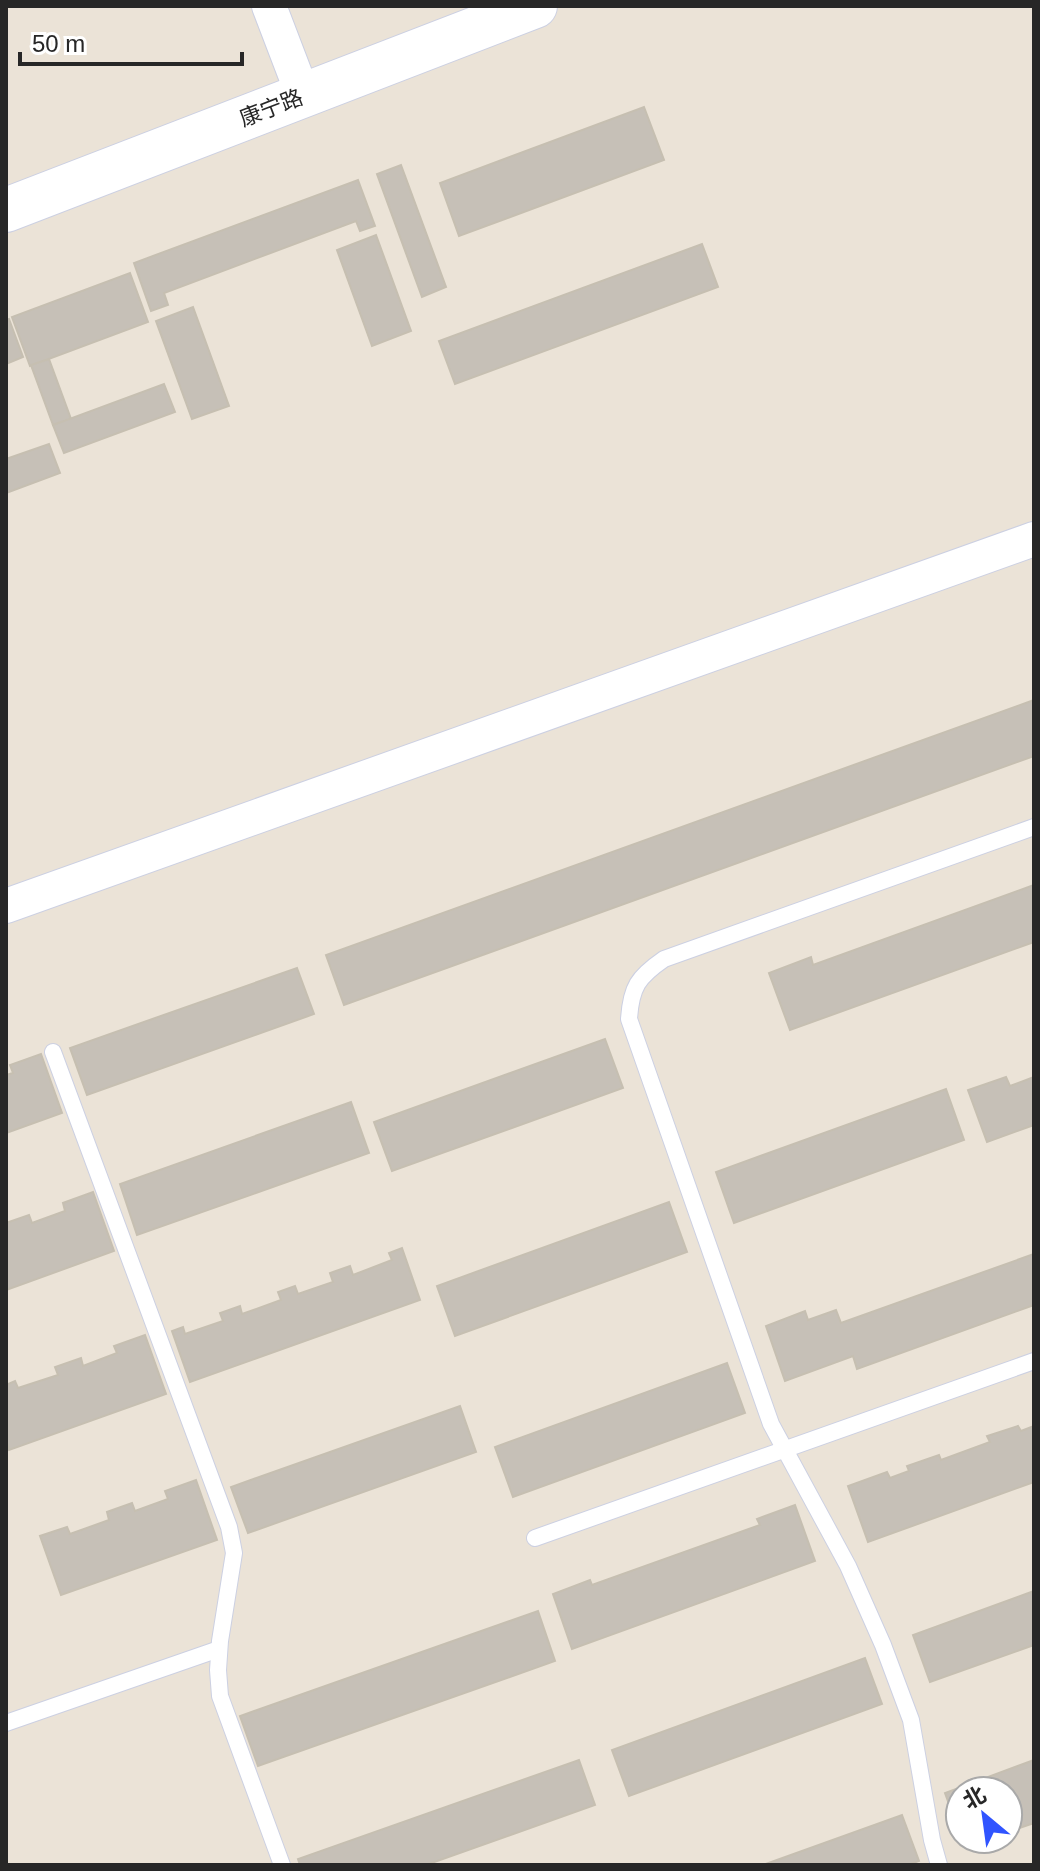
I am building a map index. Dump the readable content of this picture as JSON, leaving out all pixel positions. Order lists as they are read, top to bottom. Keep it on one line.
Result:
{"streets":{"street":["康宁路"]},"scale_bar":"50 m","north":"top left"}
